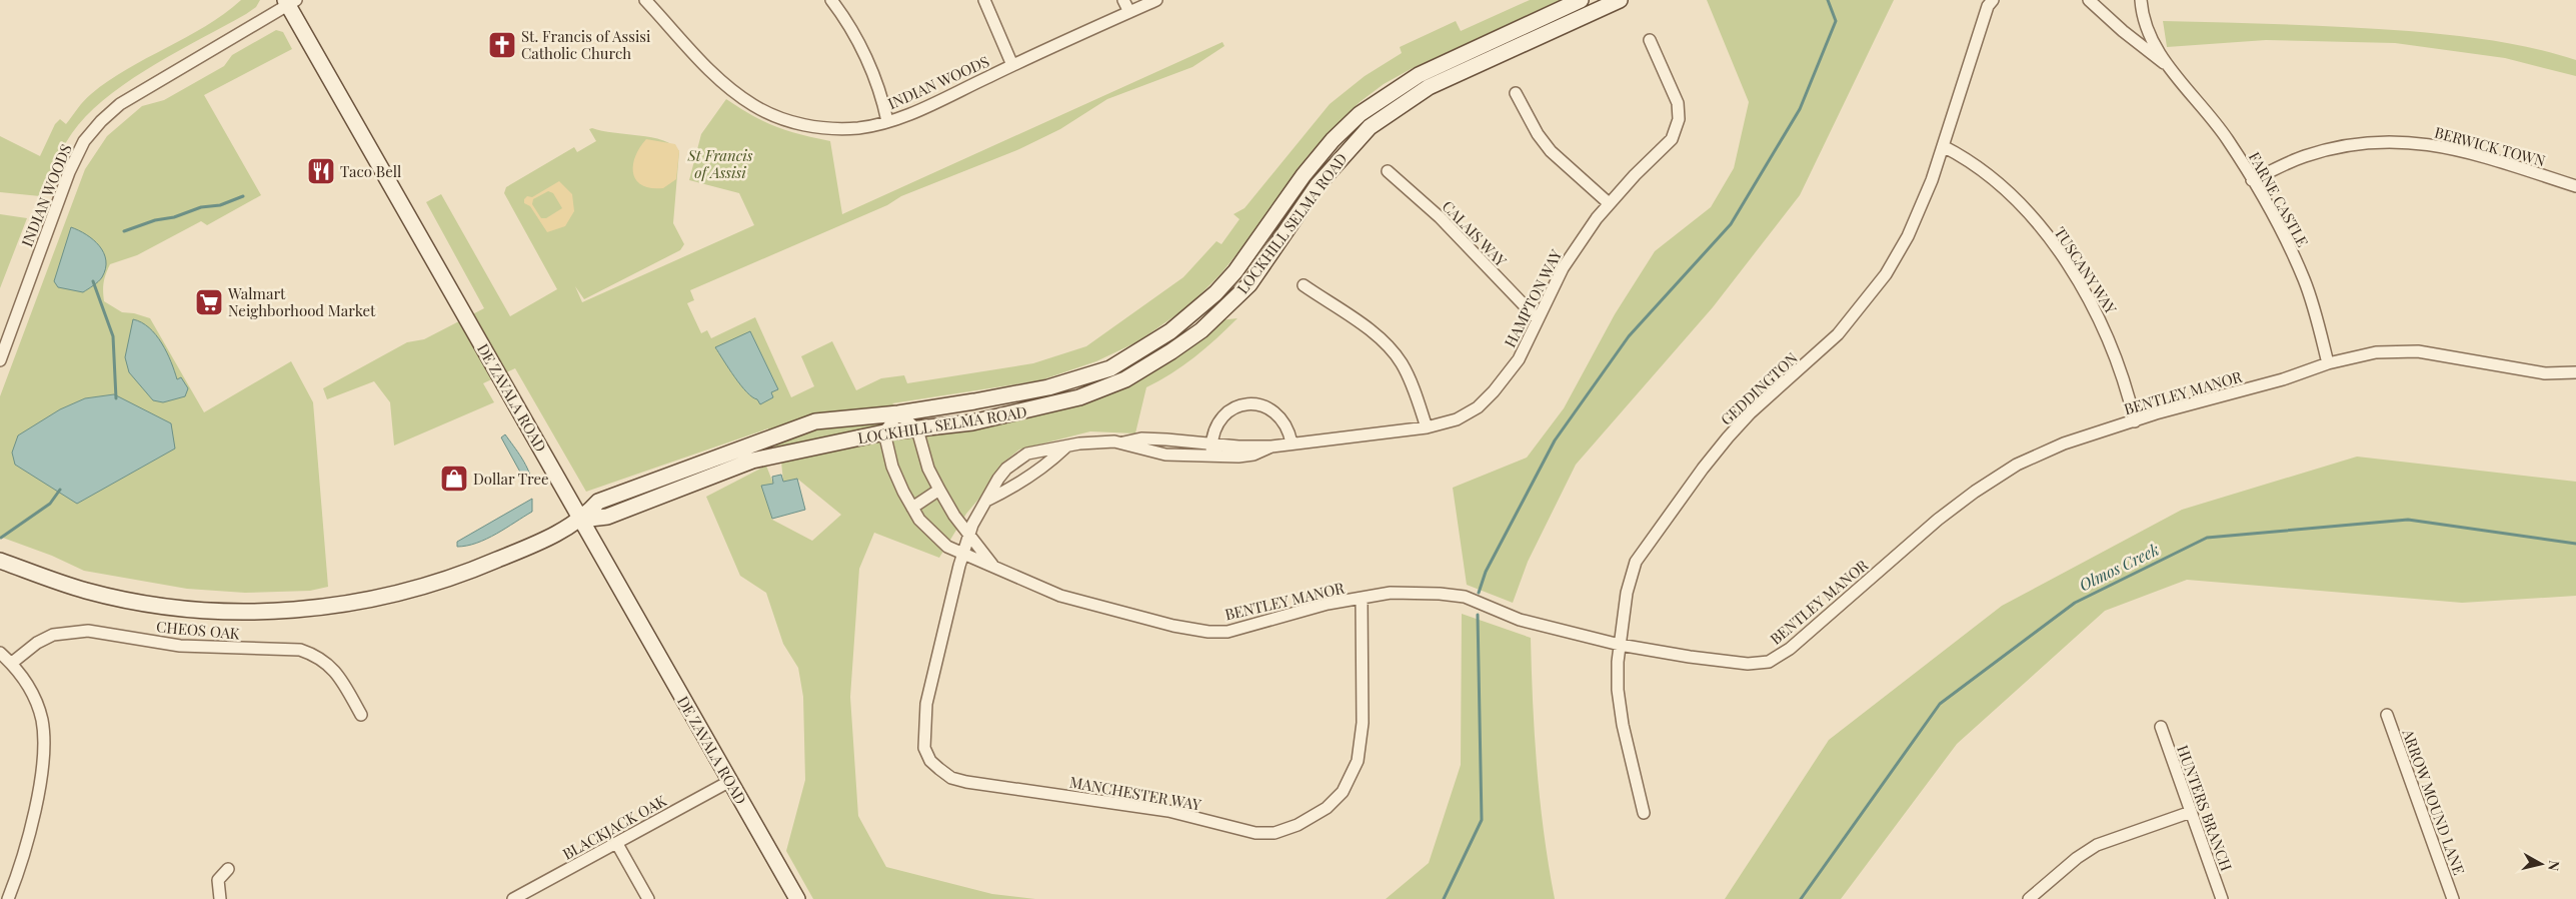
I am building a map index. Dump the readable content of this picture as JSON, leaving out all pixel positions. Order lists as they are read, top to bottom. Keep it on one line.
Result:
{"streets":{"main road":["LOCKHILL SELMA ROAD","DE ZAVALA ROAD"],"street":["INDIAN WOODS","BERWICK TOWN","FARNE CASTLE","CALAIS WAY","TUSCANY WAY","HAMPTON WAY","GEDDINGTON","BENTLEY MANOR","CHEOS OAK","MANCHESTER WAY","ARROW MOUND LANE","HUNTERS BRANCH","BLACKJACK OAK"]},"crossings":[["INDIAN WOODS","DE ZAVALA ROAD"],["BERWICK TOWN","FARNE CASTLE"],["FARNE CASTLE","BENTLEY MANOR"],["LOCKHILL SELMA ROAD","BENTLEY MANOR"],["LOCKHILL SELMA ROAD","DE ZAVALA ROAD"],["CALAIS WAY","HAMPTON WAY"],["TUSCANY WAY","GEDDINGTON"],["TUSCANY WAY","BENTLEY MANOR"],["HAMPTON WAY","BENTLEY MANOR"],["HAMPTON WAY","MANCHESTER WAY"],["GEDDINGTON","BENTLEY MANOR"],["BENTLEY MANOR","MANCHESTER WAY"],["DE ZAVALA ROAD","BLACKJACK OAK"]],"water":["Olmos Creek"],"parks":["St Francis of Assisi"],"places":{"church":["St. Francis of Assisi Catholic Church"],"restaurant":["Taco Bell"],"supermarket":["Walmart Neighborhood Market"],"shop":["Dollar Tree"]},"north":"right"}
